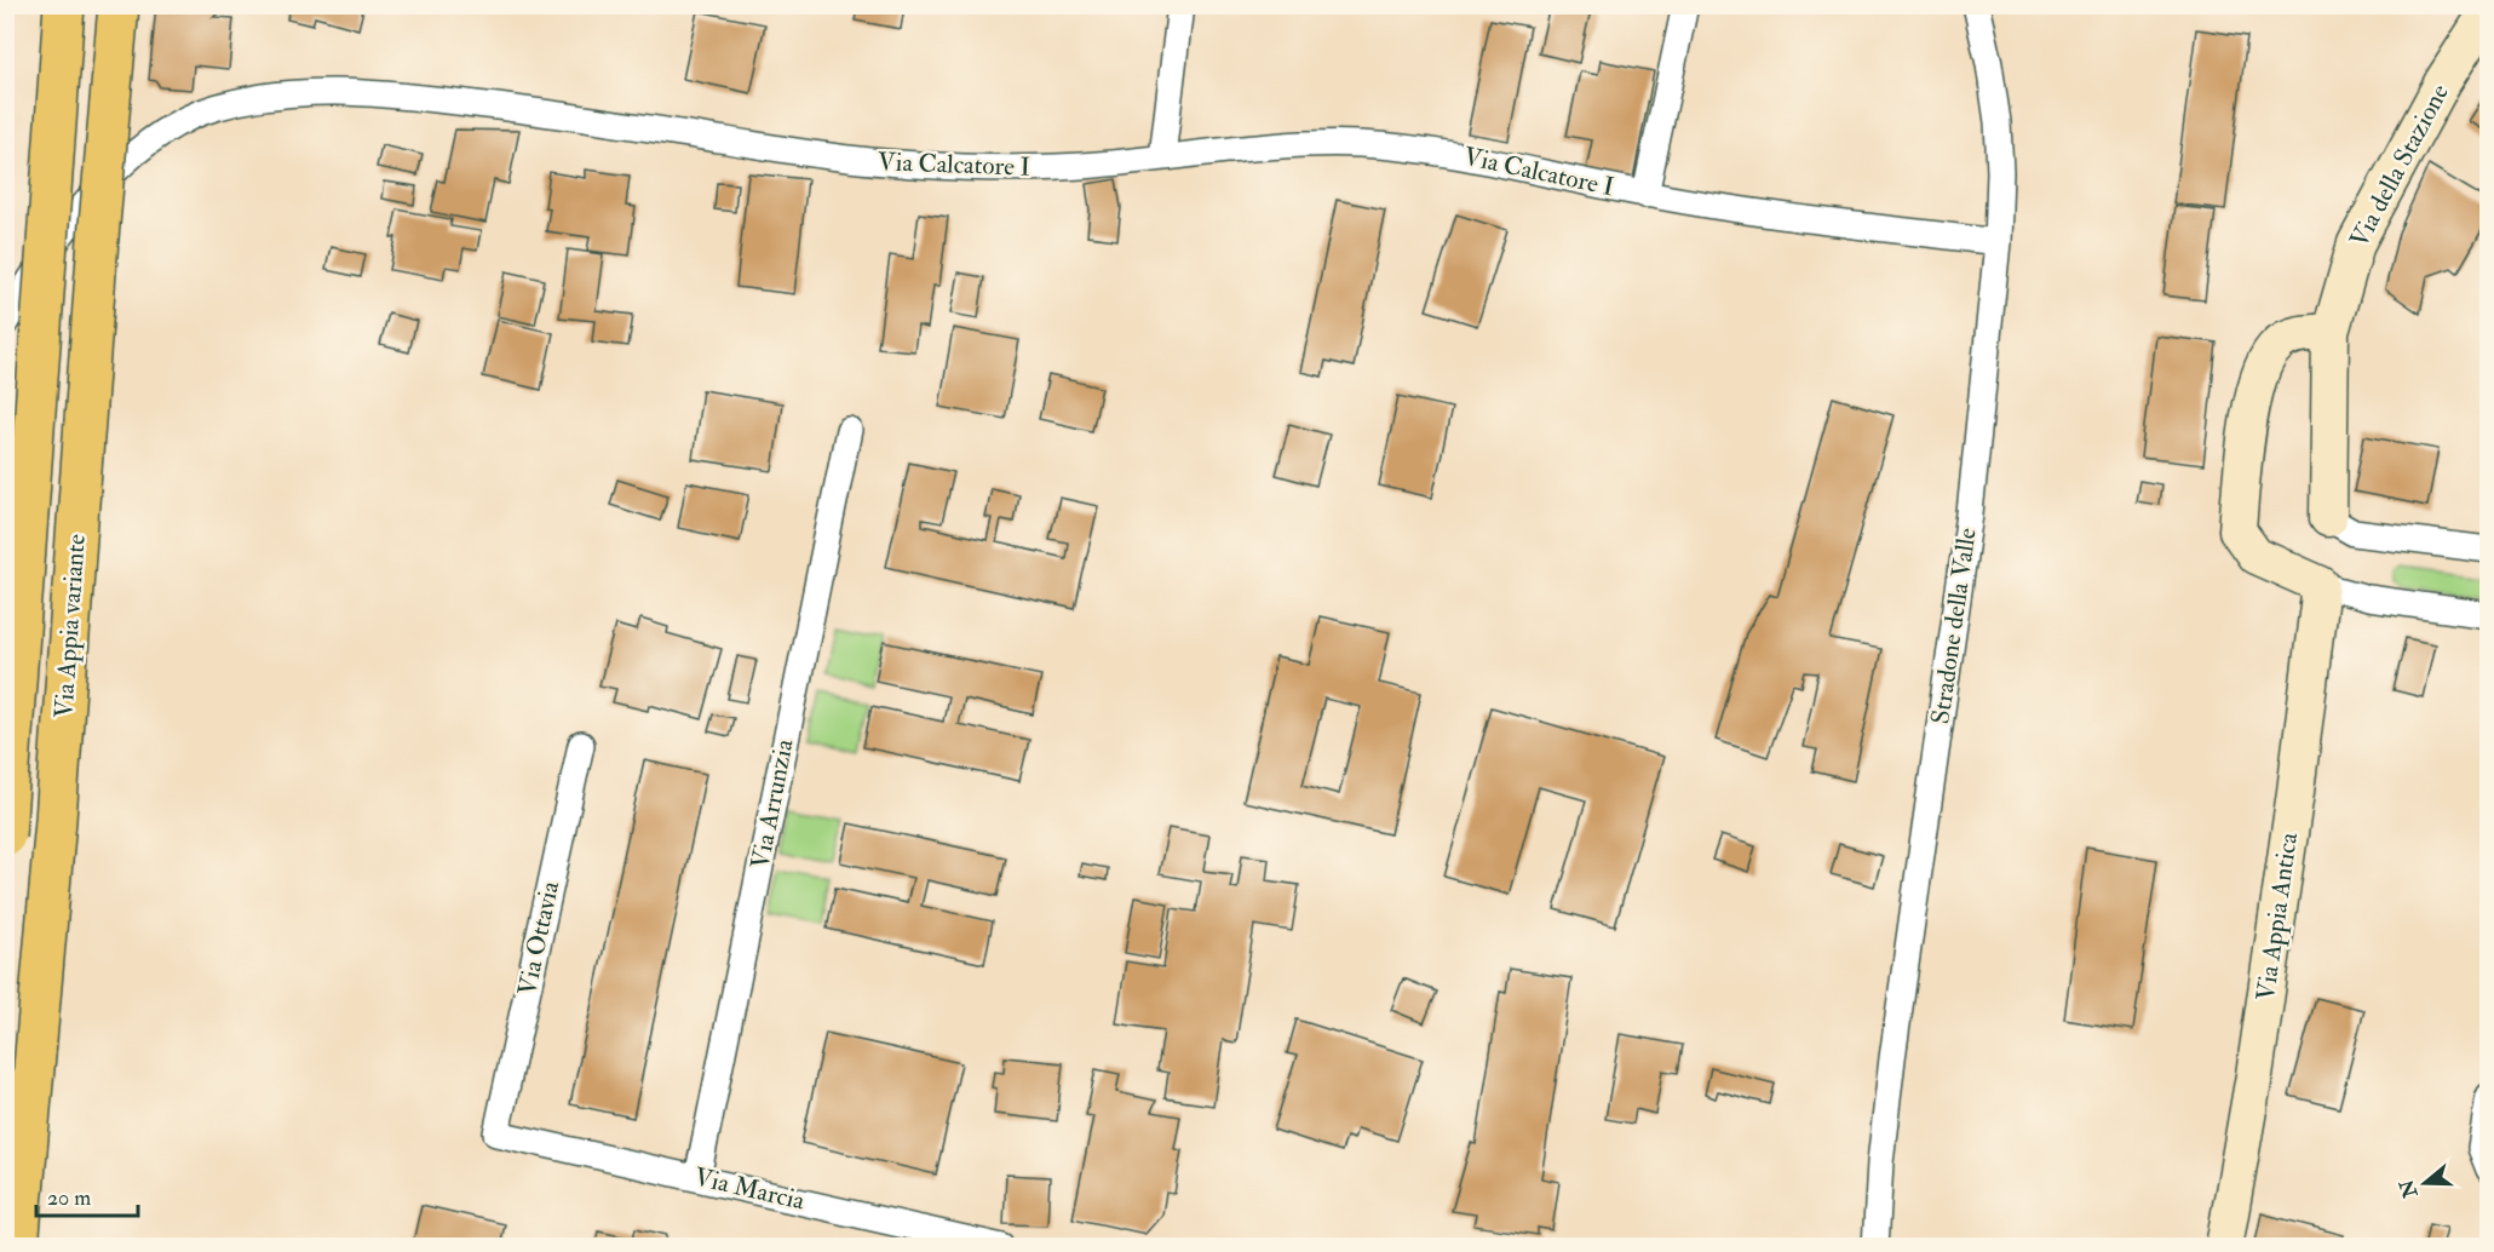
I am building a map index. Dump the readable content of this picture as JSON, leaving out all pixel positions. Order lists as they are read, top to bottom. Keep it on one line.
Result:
{"streets":{"highway":["Via Appia variante"],"street":["Via Calcatore I","Via della Stazione","Stradone della Valle","Via Arrunzia","Via Appia Antica","Via Ottavia","Via Marcia"]},"crossings":[["Via Calcatore I","Stradone della Valle"],["Via Arrunzia","Via Marcia"],["Via Ottavia","Via Marcia"]],"scale_bar":"20 m","north":"left"}
